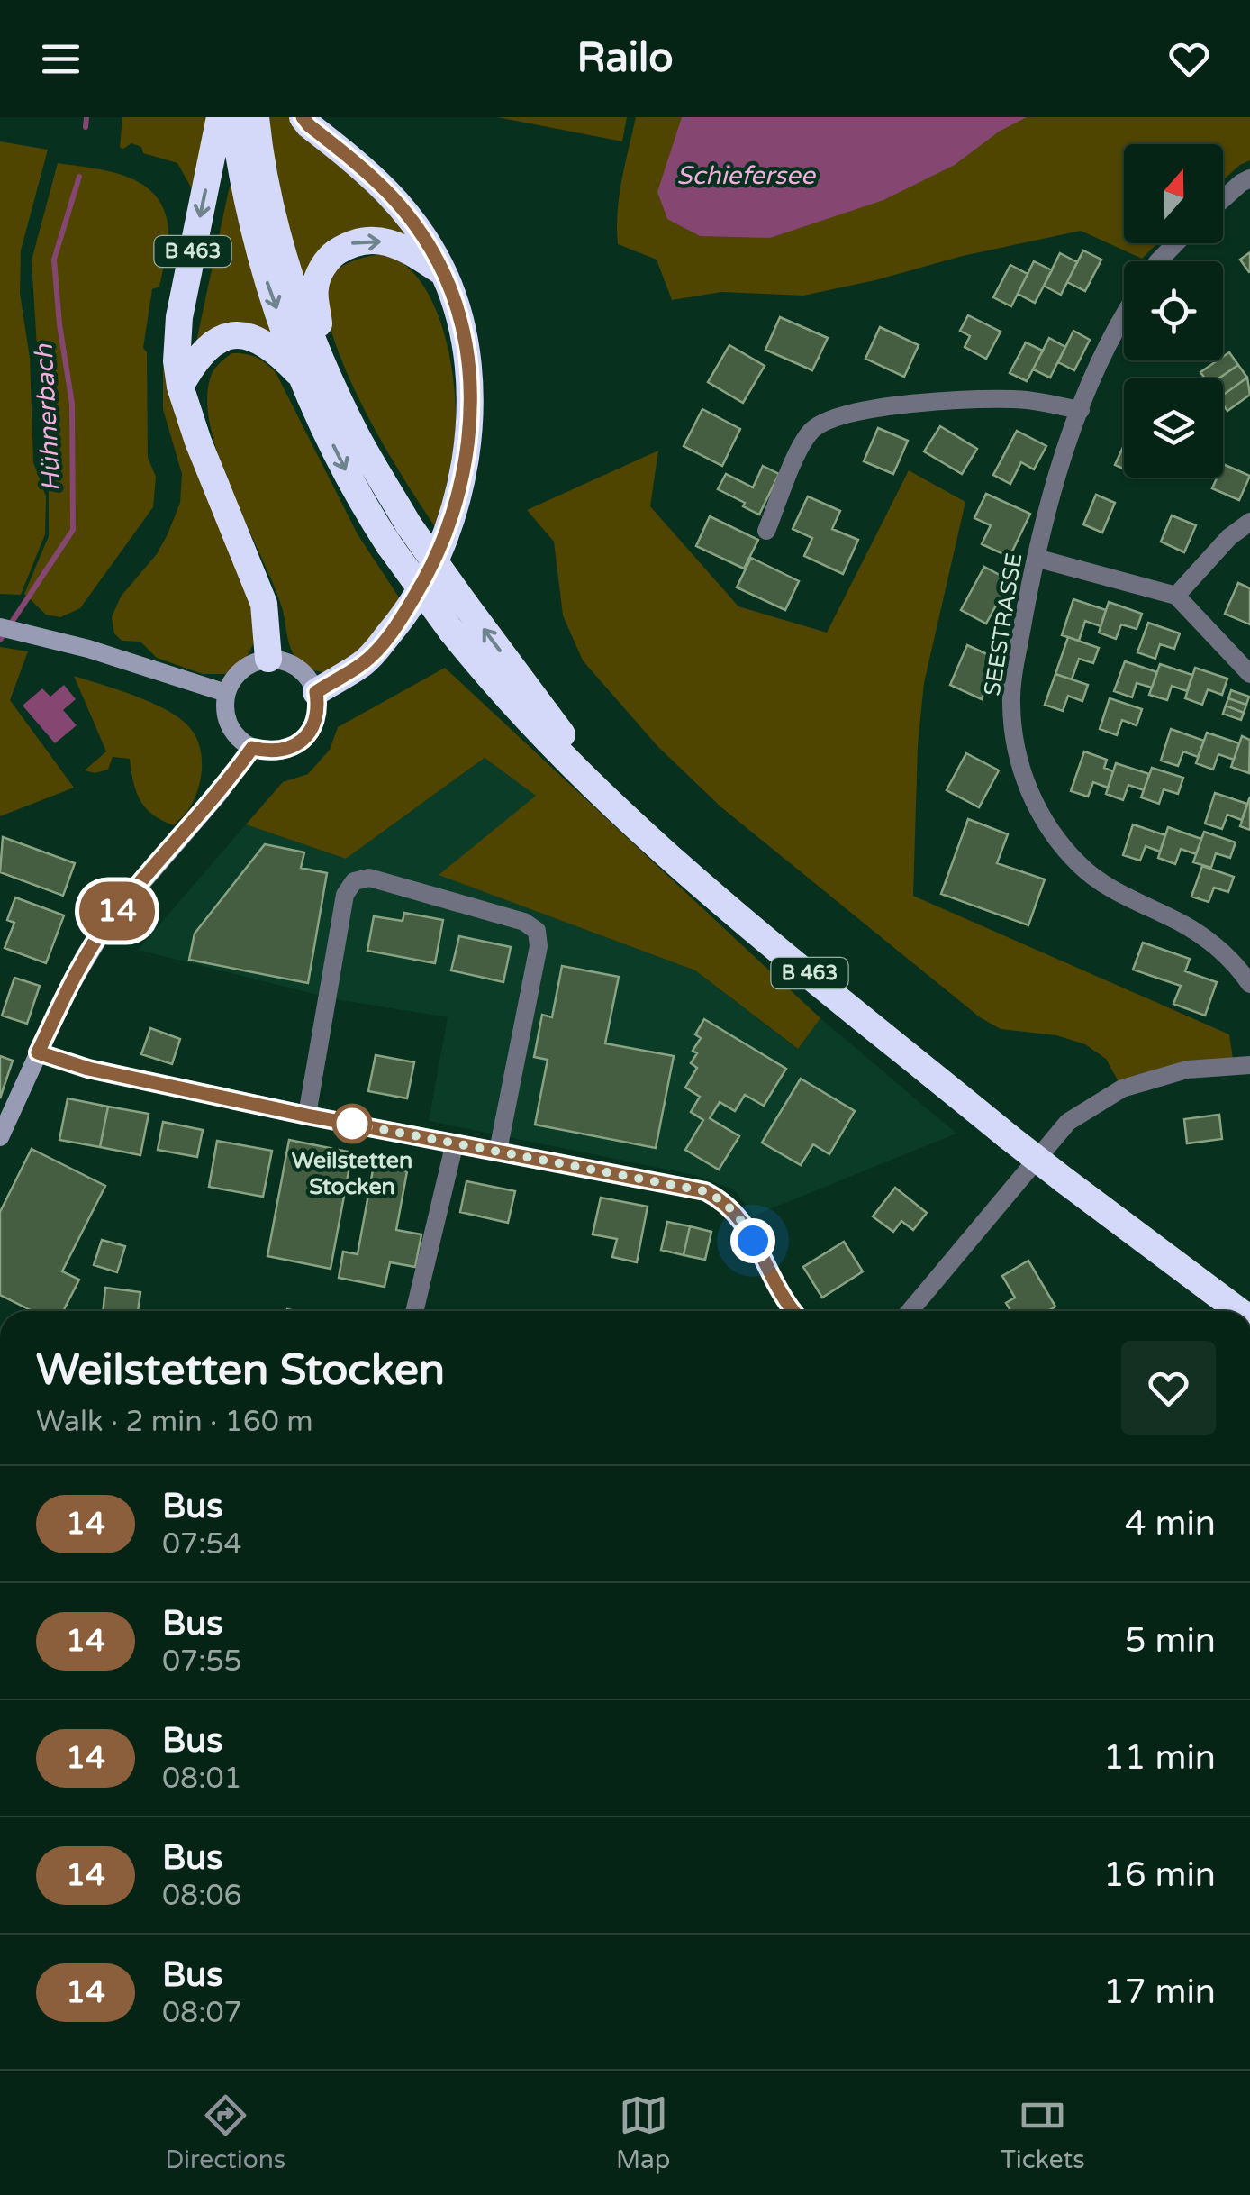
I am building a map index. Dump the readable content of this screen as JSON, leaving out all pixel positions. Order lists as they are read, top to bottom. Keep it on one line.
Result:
{"streets":{"highway":["B 463"],"street":["SEESTRASSE"]},"water":["Schiefersee","Hühnerbach"],"places":["Weilstetten Stocken"],"lines":["bus line 14"],"north":"top","page":{"header":"Railo","on_map":"14","heading":["Weilstetten Stocken","Walk · 2 min · 160 m"],"list":[{"mark":"14","name":"Bus","note":"07:54","value":"4 min"},{"mark":"14","name":"Bus","note":"07:55","value":"5 min"},{"mark":"14","name":"Bus","note":"08:01","value":"11 min"},{"mark":"14","name":"Bus","note":"08:06","value":"16 min"},{"mark":"14","name":"Bus","note":"08:07","value":"17 min"}],"tabs":["Directions","Map","Tickets"]}}
